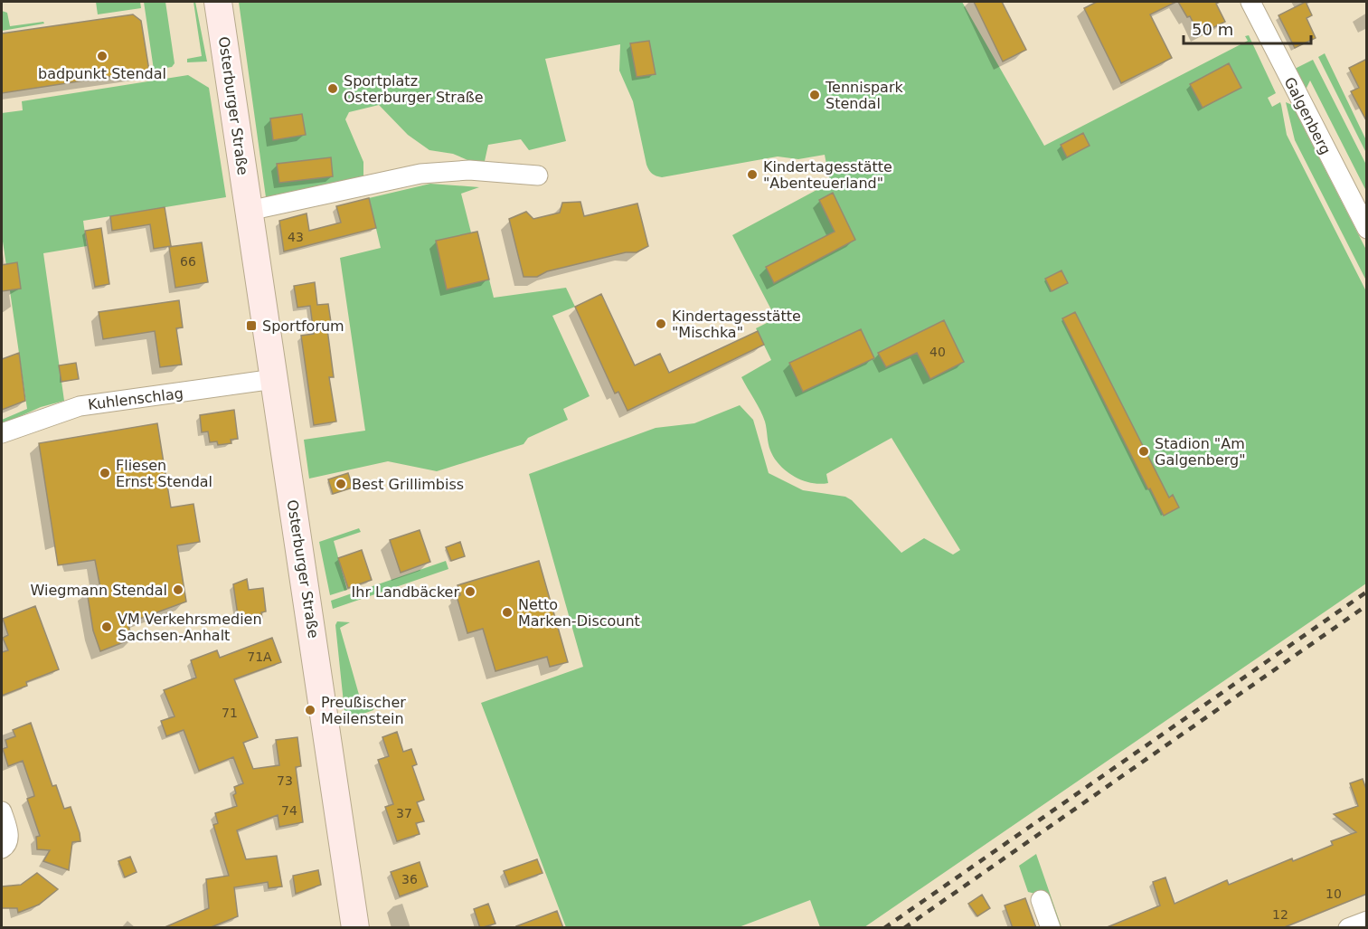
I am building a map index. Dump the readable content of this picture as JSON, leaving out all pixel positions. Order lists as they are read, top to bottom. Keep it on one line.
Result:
{"streets":{"street":["Osterburger Straße","Galgenberg","Kuhlenschlag"]},"crossings":[["Osterburger Straße","Kuhlenschlag"]],"places":{"other":["badpunkt Stendal","Sportplatz Osterburger Straße","Tennispark Stendal","Kindertagesstätte \"Abenteuerland\"","Kindertagesstätte \"Mischka\"","Stadion \"Am Galgenberg\"","Fliesen Ernst Stendal","Best Grillimbiss","Wiegmann Stendal","Ihr Landbäcker","Netto Marken-Discount","VM Verkehrsmedien Sachsen-Anhalt","Preußischer Meilenstein"],"transit":["Sportforum"]},"house_numbers":["43","66","40","71A","71","73","74","37","36","10","12"],"scale_bar":"50 m"}
